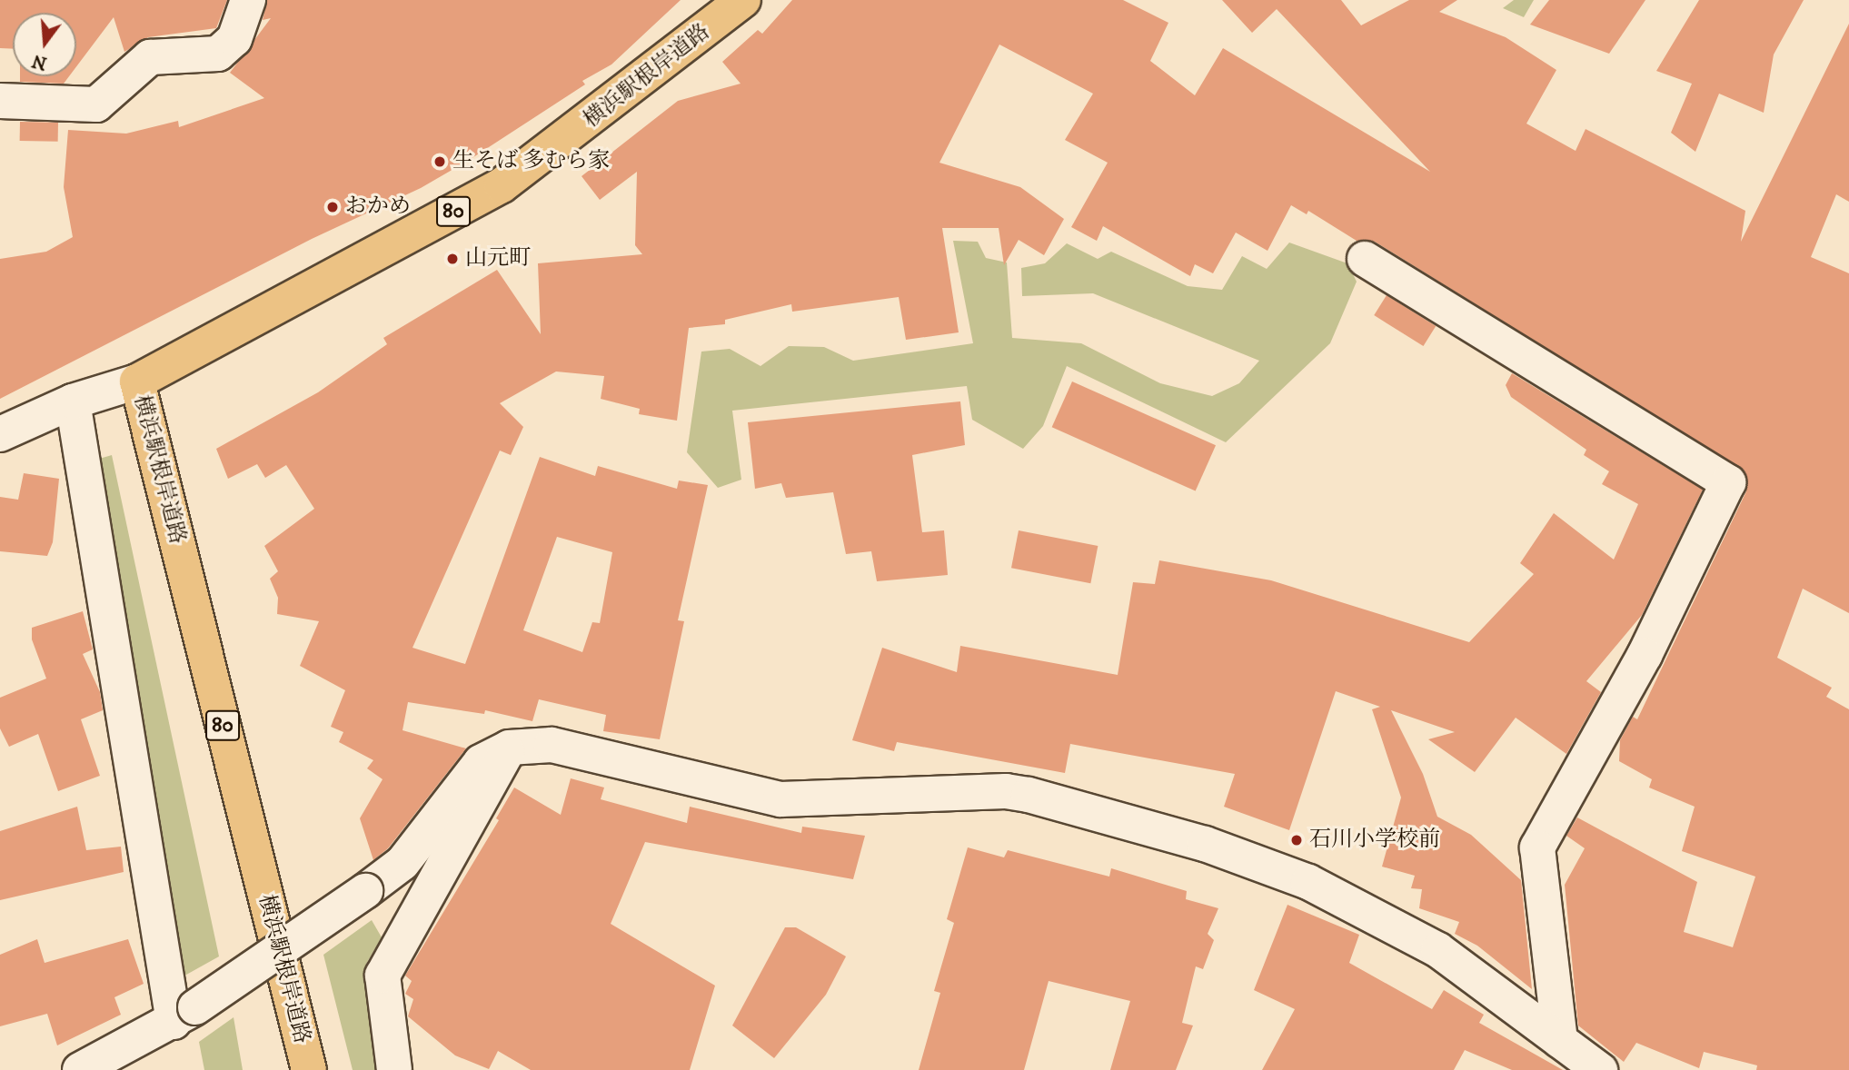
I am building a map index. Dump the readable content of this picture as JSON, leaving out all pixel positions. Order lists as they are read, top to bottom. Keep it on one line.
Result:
{"streets":{"main road":["横浜駅根岸道路","80"]},"places":["生そば 多むら家","おかめ","山元町","石川小学校前"],"north":"bottom"}
